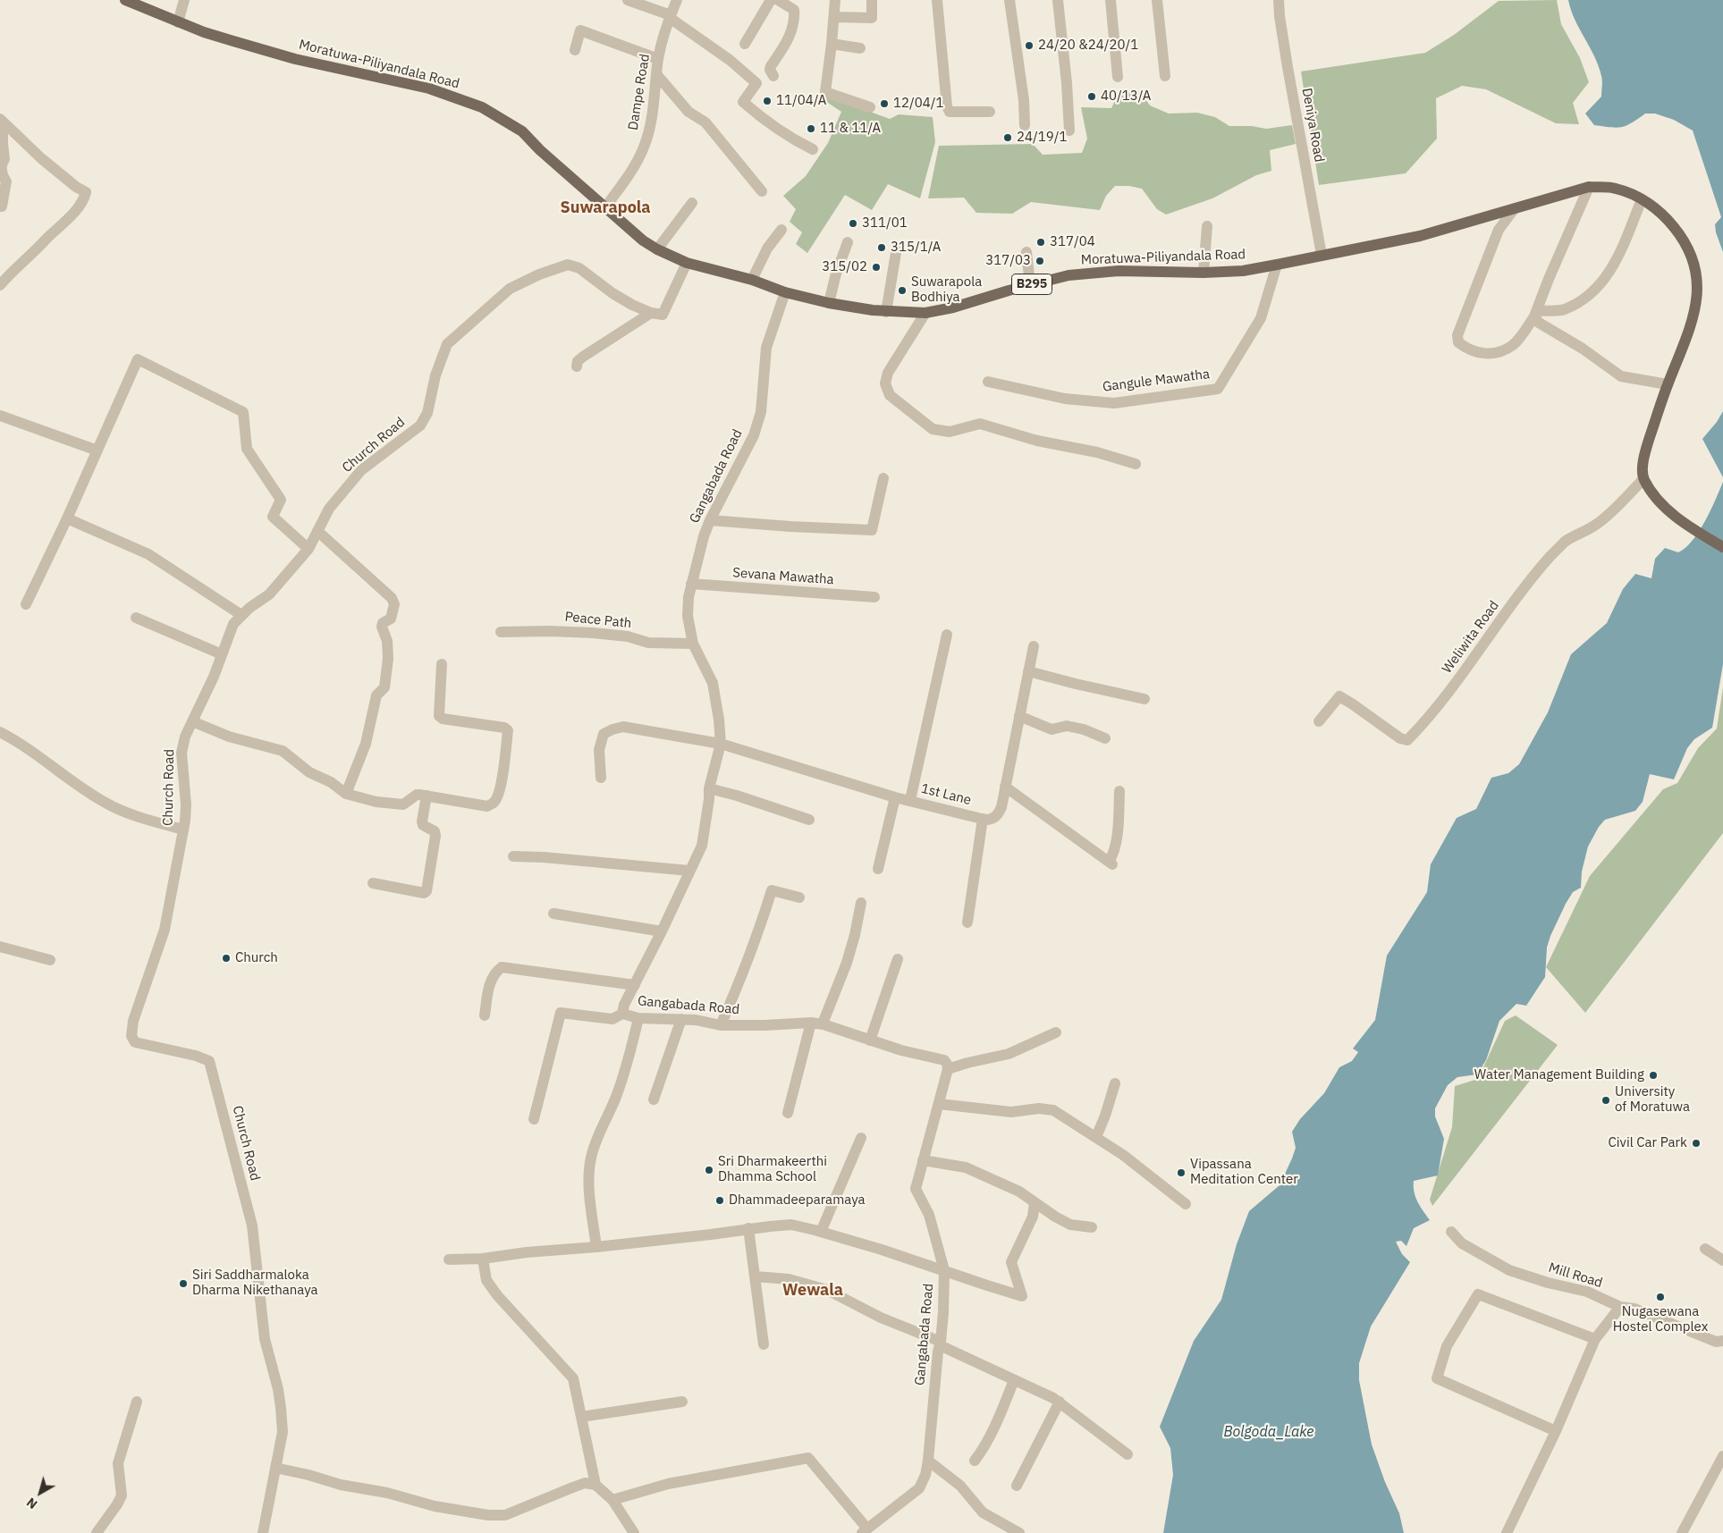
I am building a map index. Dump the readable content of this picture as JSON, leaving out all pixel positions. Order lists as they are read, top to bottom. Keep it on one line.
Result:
{"streets":{"main road":["Moratuwa-Piliyandala Road","B295"],"street":["Dampe Road","Deniya Road","Gangule Mawatha","Church Road","Gangabada Road","Sevana Mawatha","Peace Path","Weliwita Road","1st Lane","Mill Road"]},"crossings":[["Moratuwa-Piliyandala Road","Dampe Road"],["Moratuwa-Piliyandala Road","Deniya Road"],["Moratuwa-Piliyandala Road","Gangule Mawatha"],["Moratuwa-Piliyandala Road","Gangabada Road"],["Moratuwa-Piliyandala Road","Weliwita Road"],["Gangabada Road","Sevana Mawatha"],["Gangabada Road","Peace Path"],["Gangabada Road","1st Lane"]],"districts":["Suwarapola","Wewala"],"water":["Bolgoda_Lake"],"places":["24/20 &24/20/1","40/13/A","11/04/A","12/04/1","11 & 11/A","24/19/1","311/01","317/04","315/1/A","317/03","315/02","Suwarapola Bodhiya","Church","Water Management Building","University of Moratuwa","Civil Car Park","Sri Dharmakeerthi Dhamma School","Vipassana Meditation Center","Dhammadeeparamaya","Siri Saddharmaloka Dharma Nikethanaya","Nugasewana Hostel Complex"],"north":"bottom left"}
